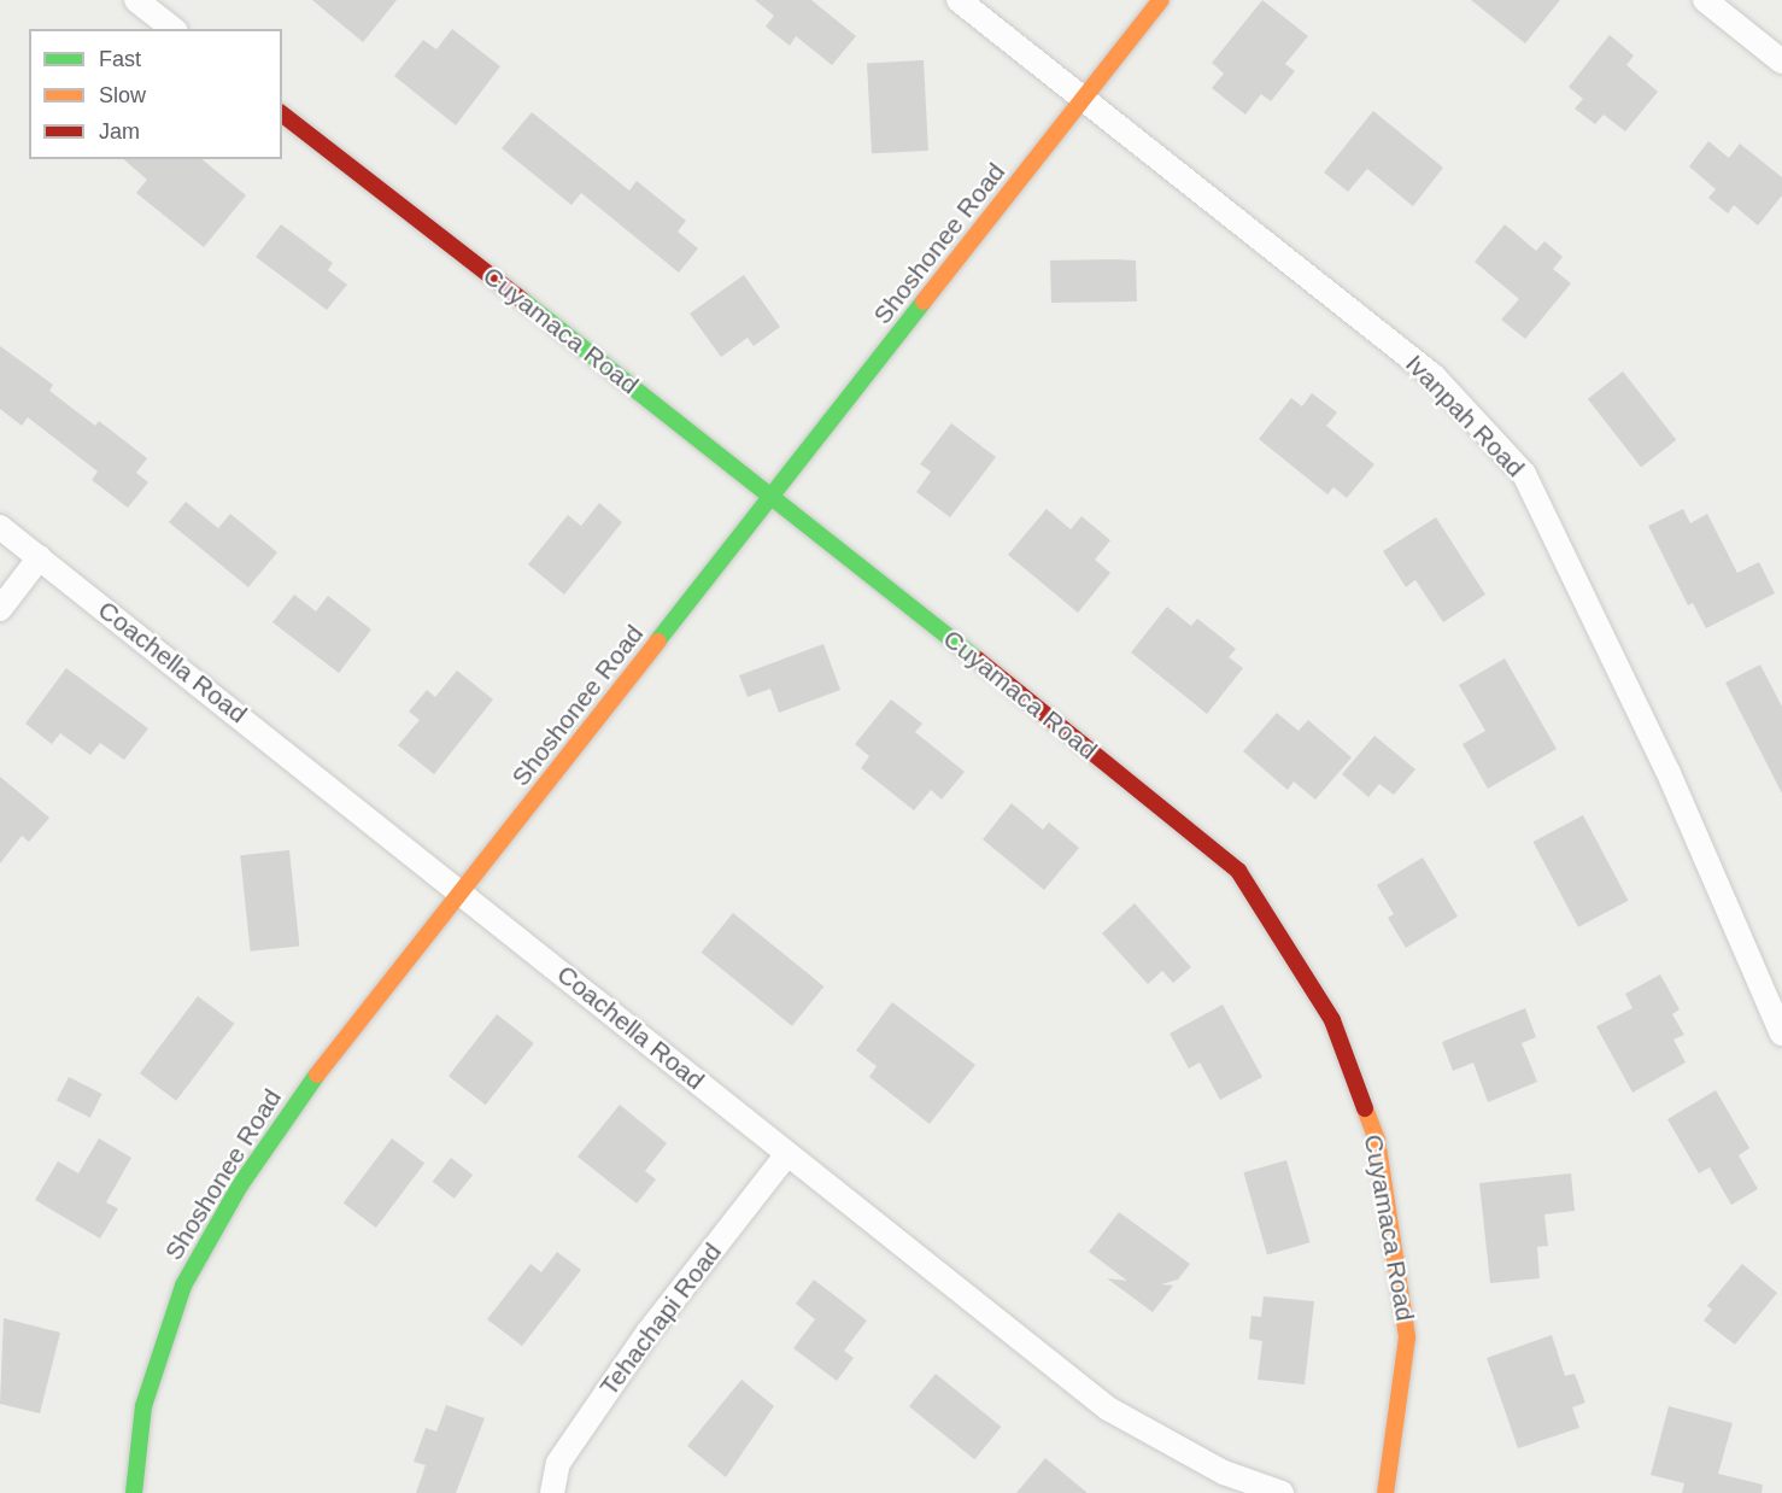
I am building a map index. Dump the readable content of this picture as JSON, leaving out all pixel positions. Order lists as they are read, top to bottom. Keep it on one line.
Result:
{"streets":{"street":["Shoshonee Road","Cuyamaca Road","Ivanpah Road","Coachella Road","Tehachapi Road"]},"crossings":[["Shoshonee Road","Cuyamaca Road"],["Shoshonee Road","Ivanpah Road"],["Shoshonee Road","Coachella Road"],["Coachella Road","Tehachapi Road"]],"legend":["Fast","Slow","Jam"]}
